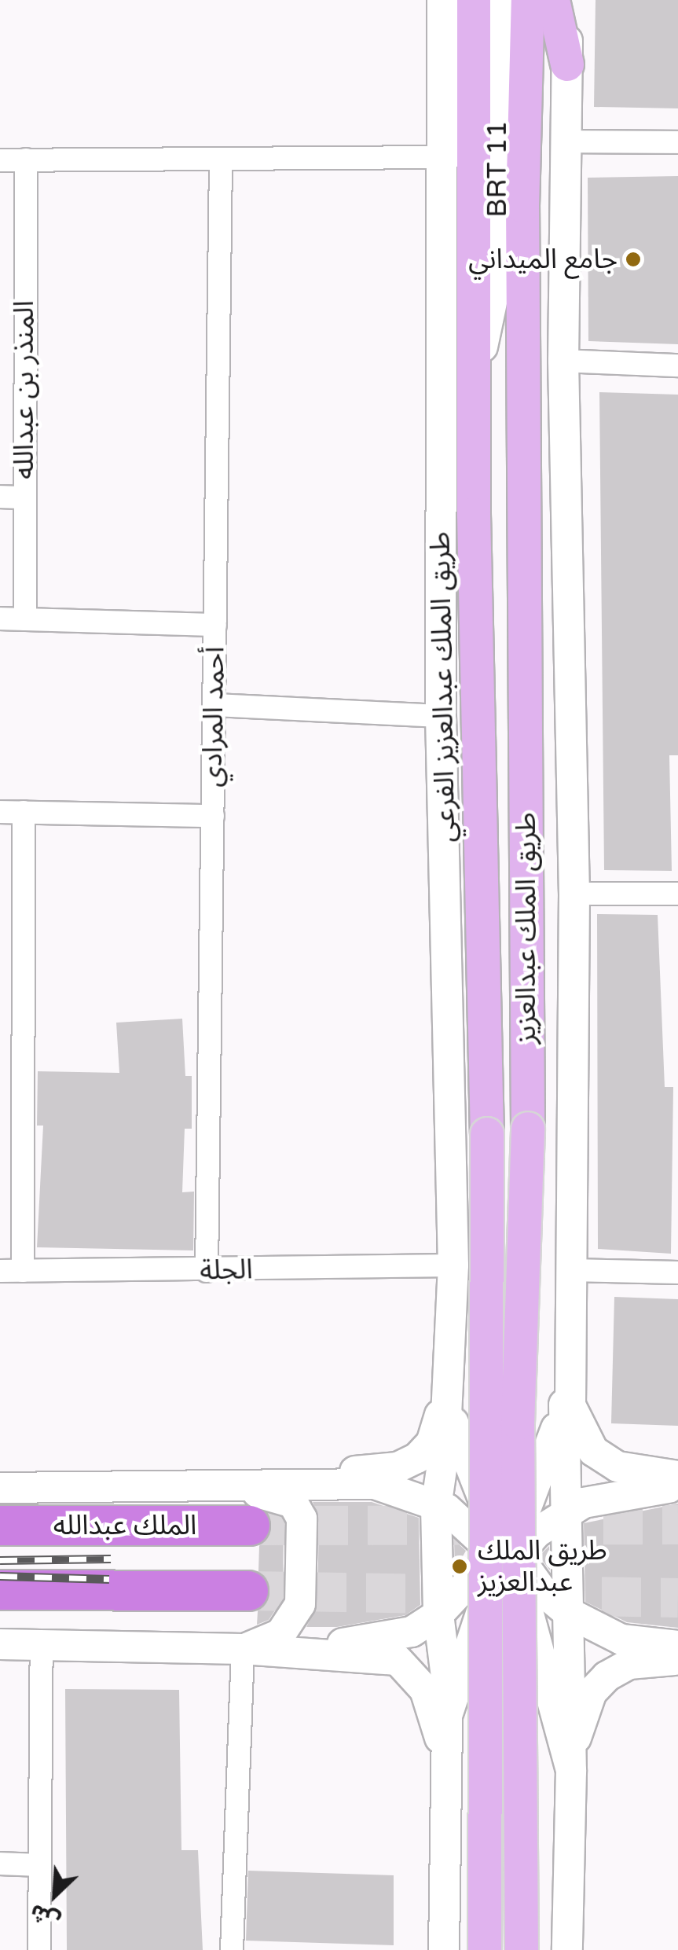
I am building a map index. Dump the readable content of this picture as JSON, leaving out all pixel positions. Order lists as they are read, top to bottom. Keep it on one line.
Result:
{"streets":{"highway":["الملك عبدالله"],"main road":["BRT 11","طريق الملك عبدالعزيز الفرعي","طريق الملك عبدالعزيز"],"street":["المنذر بن عبدالله","أحمد المرادي","الجلة"]},"crossings":[["BRT 11","طريق الملك عبدالعزيز"],["طريق الملك عبدالعزيز الفرعي","الجلة"],["أحمد المرادي","الجلة"]],"places":["جامع الميداني","طريق الملك عبدالعزيز"],"north":"bottom left"}
